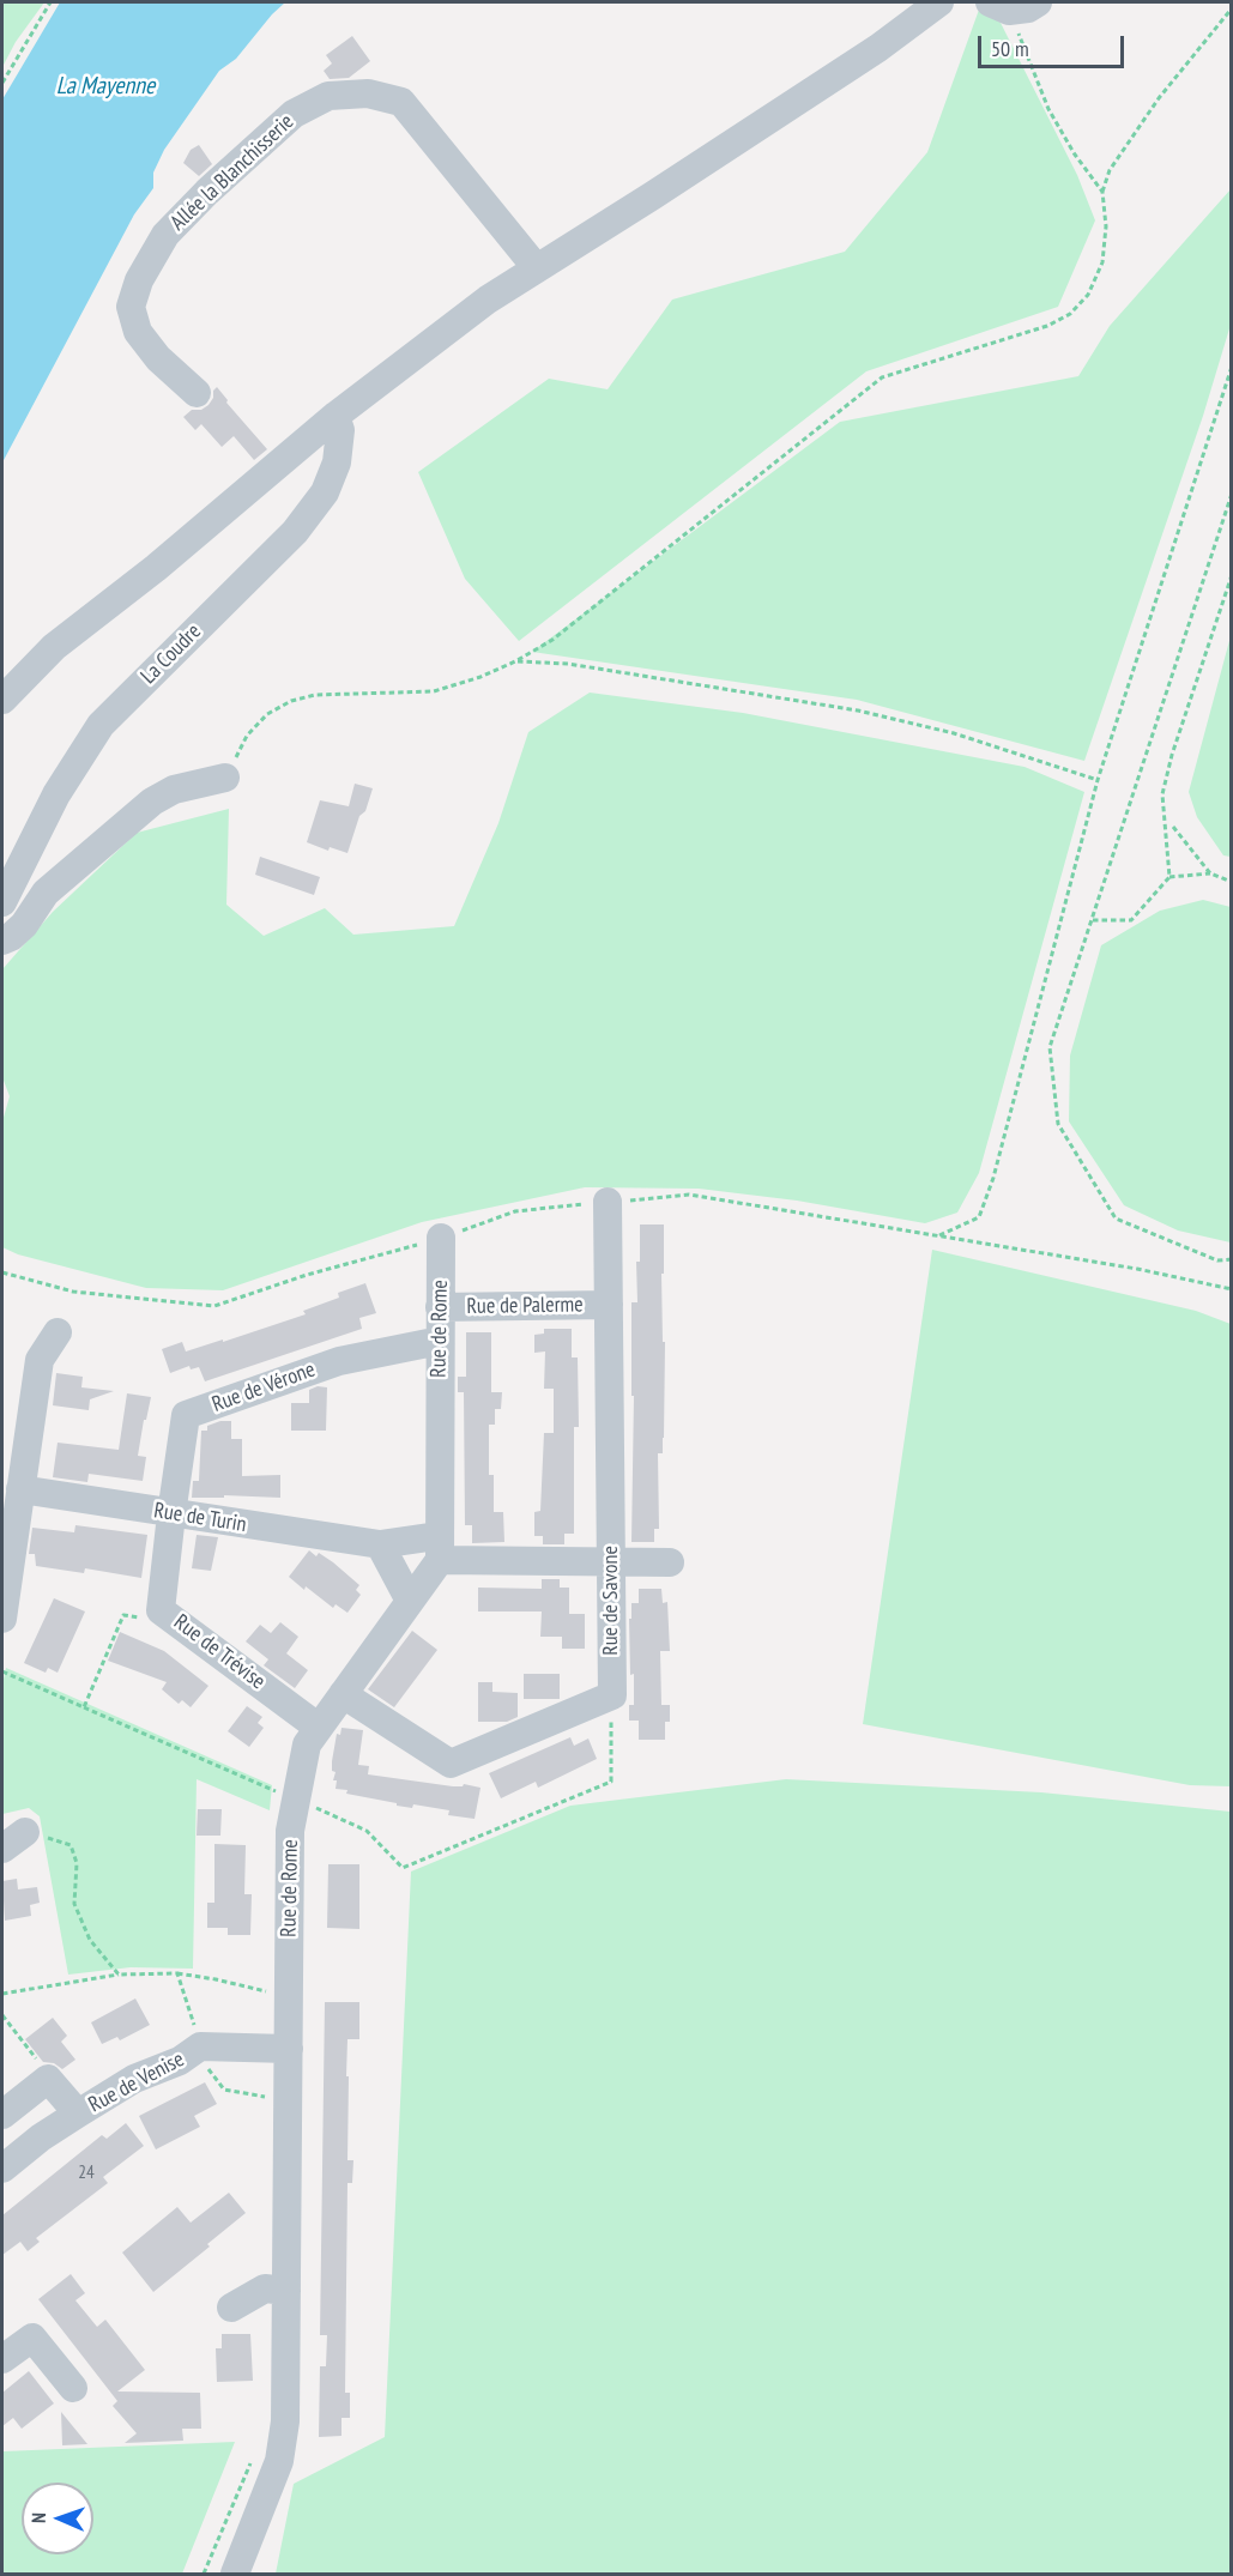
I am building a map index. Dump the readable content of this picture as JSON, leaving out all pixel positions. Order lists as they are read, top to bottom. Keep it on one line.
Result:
{"streets":{"street":["Allée la Blanchisserie","La Coudre","Rue de Palerme","Rue de Rome","Rue de Vérone","Rue de Turin","Rue de Savone","Rue de Trévise","Rue de Venise"]},"crossings":[["Rue de Palerme","Rue de Rome"],["Rue de Palerme","Rue de Savone"],["Rue de Rome","Rue de Vérone"],["Rue de Rome","Rue de Turin"],["Rue de Rome","Rue de Trévise"],["Rue de Rome","Rue de Venise"],["Rue de Vérone","Rue de Turin"],["Rue de Vérone","Rue de Trévise"],["Rue de Turin","Rue de Savone"],["Rue de Turin","Rue de Trévise"]],"water":["La Mayenne"],"house_numbers":["24"],"scale_bar":"50 m","north":"left"}
